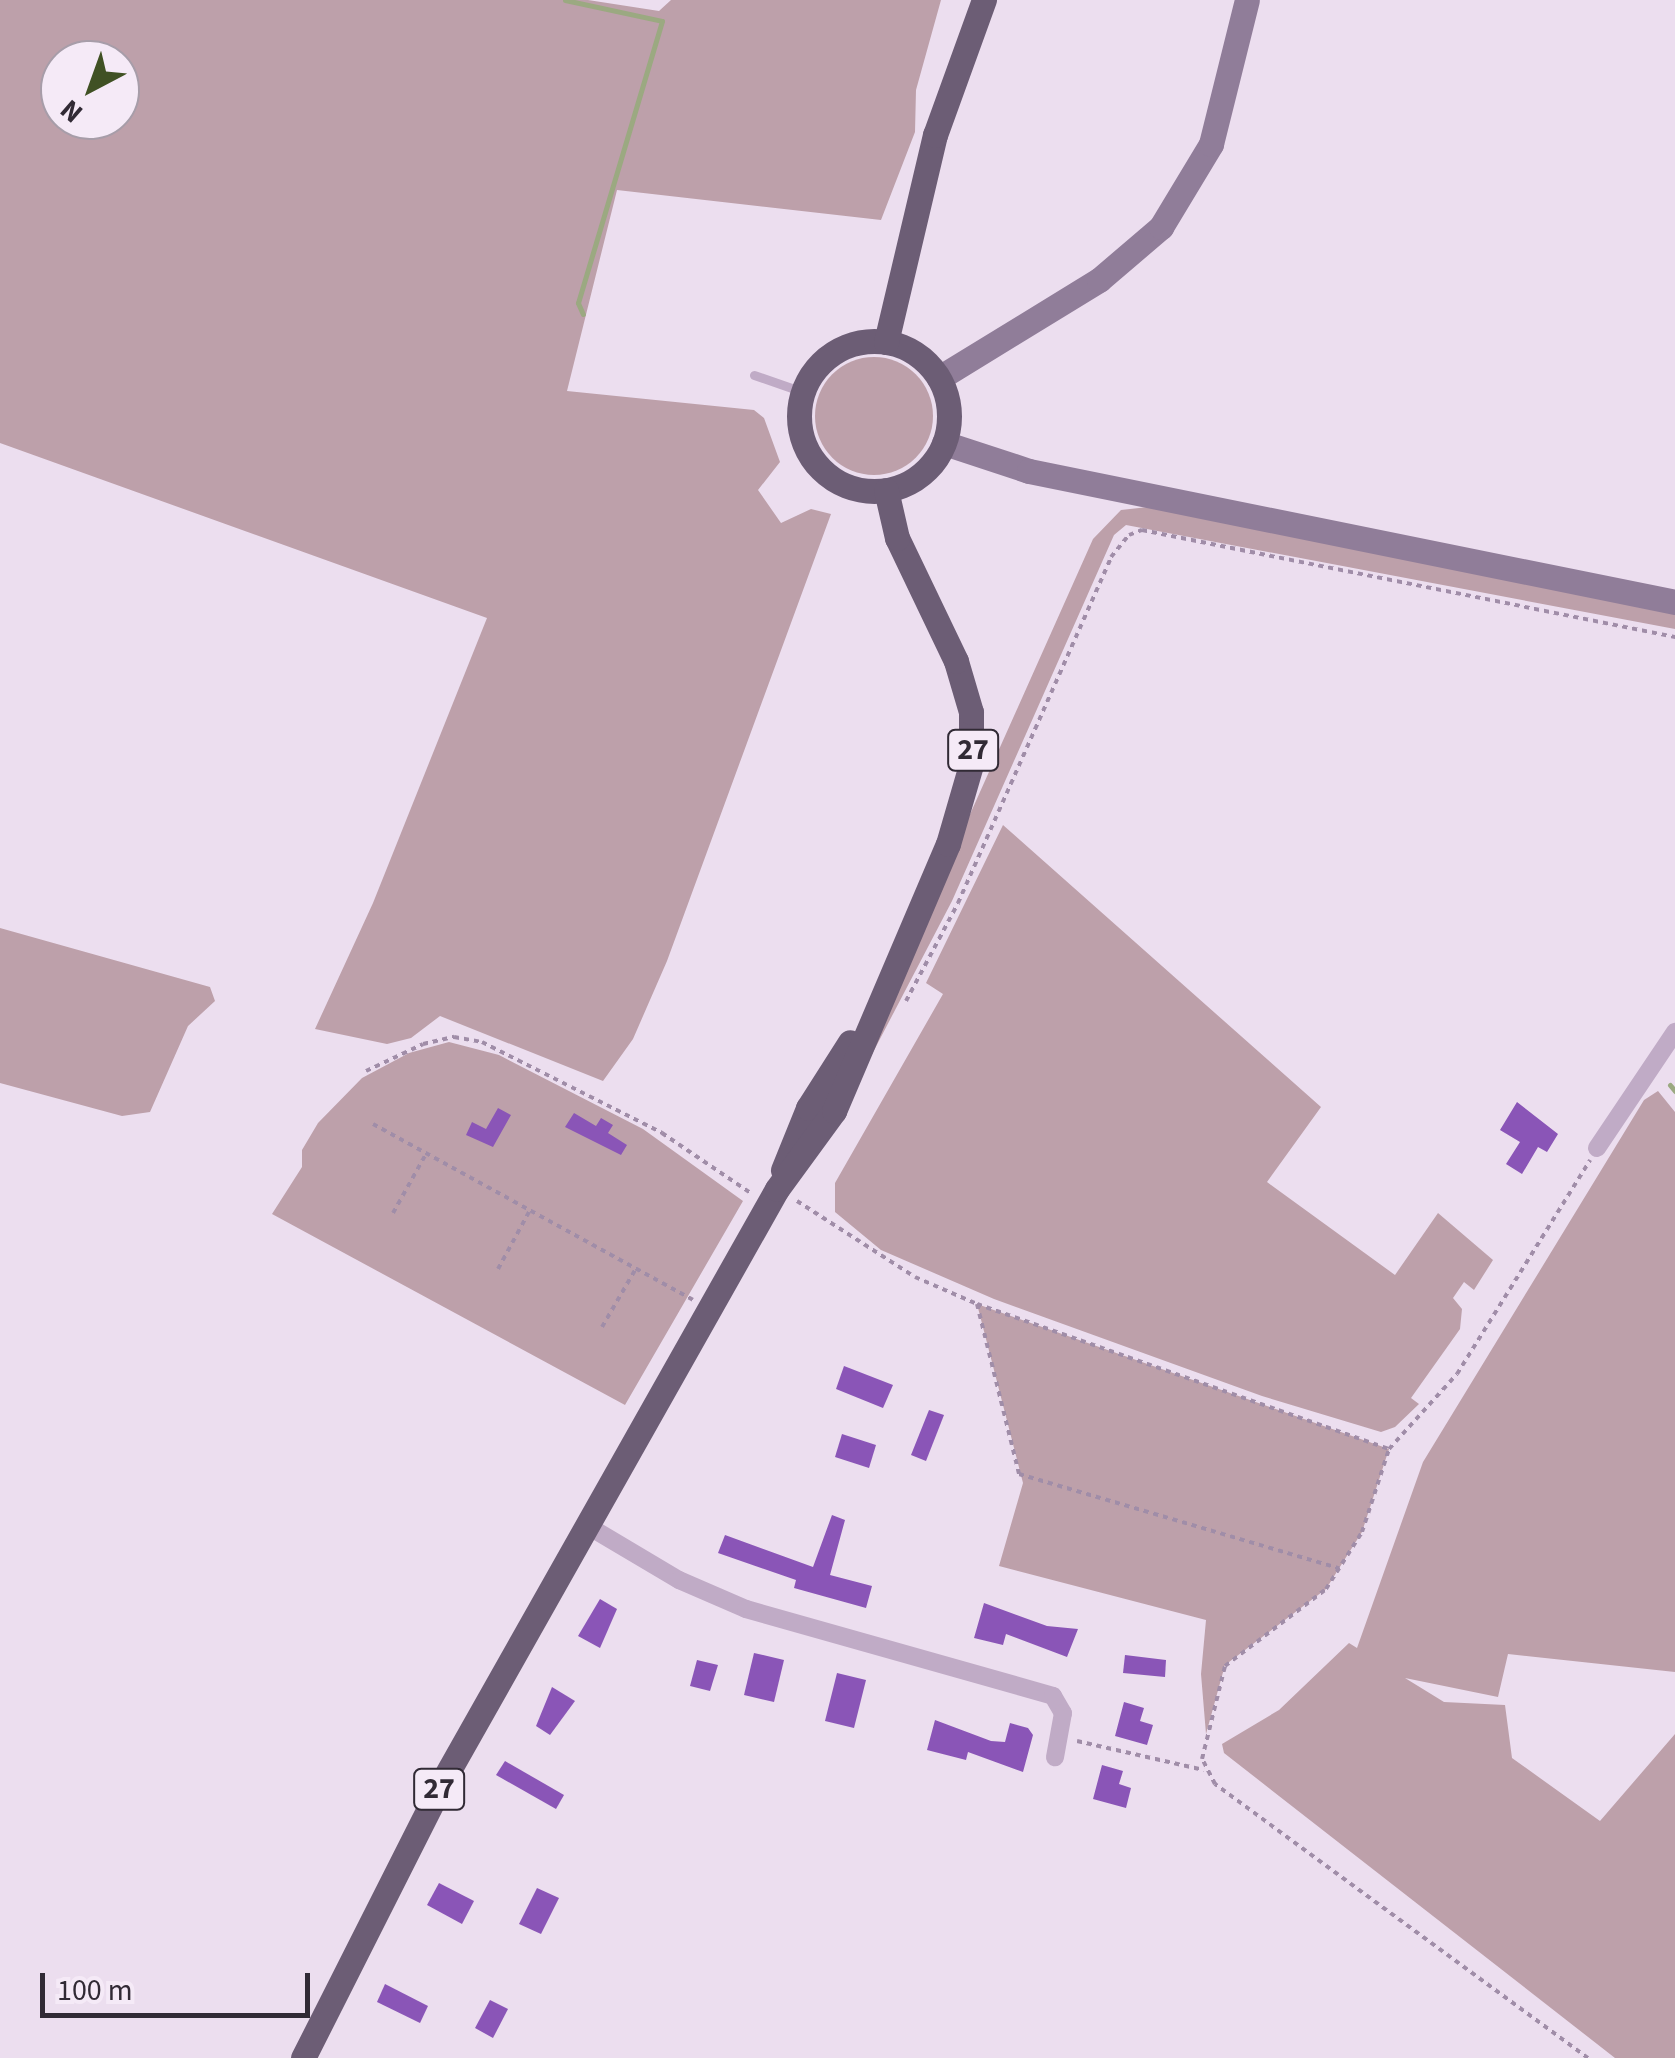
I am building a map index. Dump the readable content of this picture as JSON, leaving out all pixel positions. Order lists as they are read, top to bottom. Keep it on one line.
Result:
{"streets":{"main road":["27"]},"scale_bar":"100 m","north":"bottom left"}
